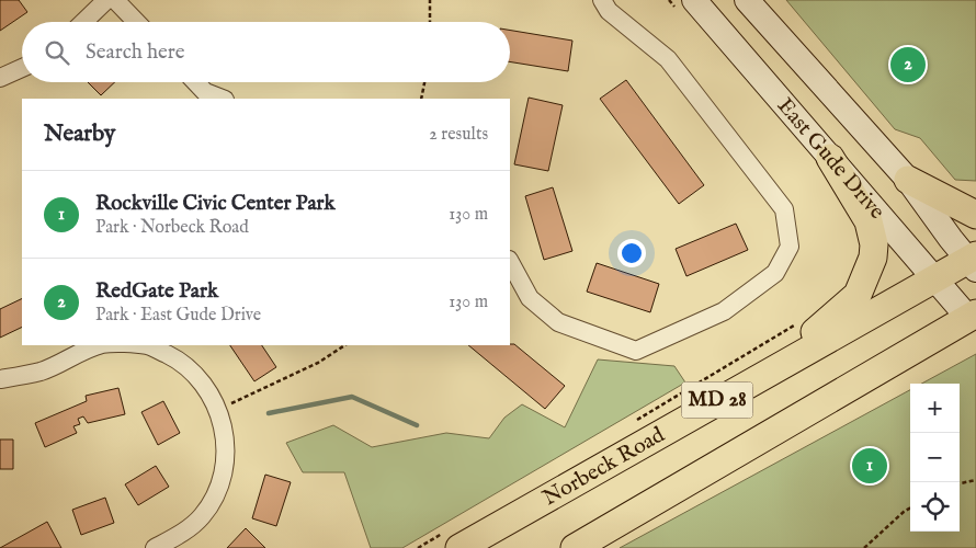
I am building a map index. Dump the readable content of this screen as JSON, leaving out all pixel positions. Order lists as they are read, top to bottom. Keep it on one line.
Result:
{"streets":{"main road":["East Gude Drive","MD 28","Norbeck Road"]},"crossings":[["East Gude Drive","MD 28"],["East Gude Drive","Norbeck Road"]],"page":{"search":"Search here","pins":["2","1"],"heading":["Nearby","2 results"],"list":[{"mark":"1","name":"Rockville Civic Center Park","note":"Park · Norbeck Road","value":"130 m"},{"mark":"2","name":"RedGate Park","note":"Park · East Gude Drive","value":"130 m"}],"map_buttons":["+","−"]}}
